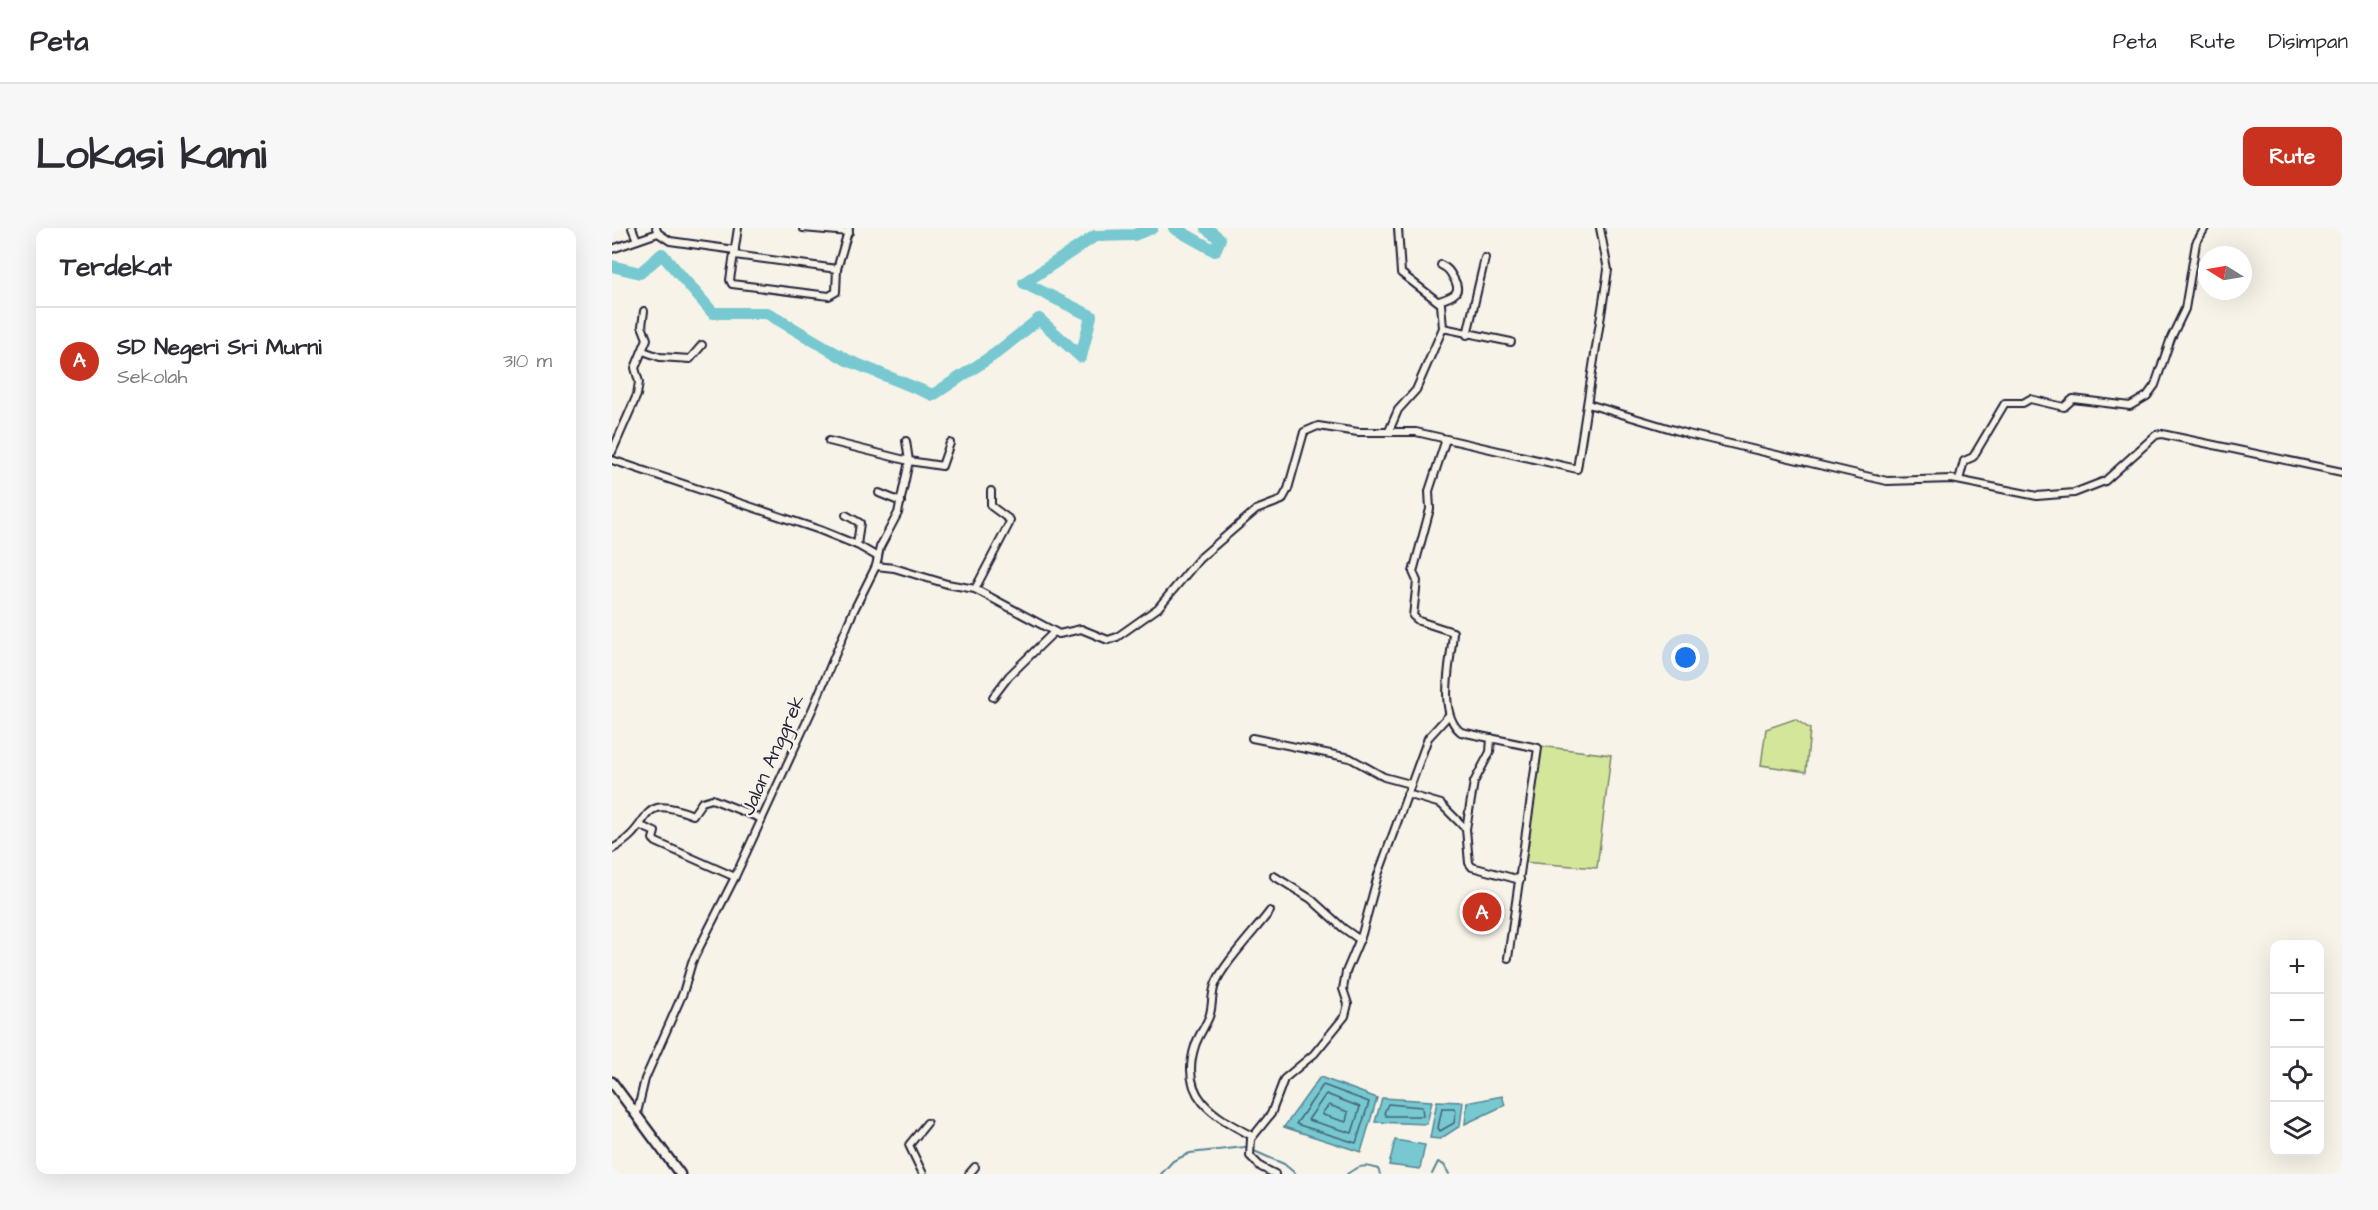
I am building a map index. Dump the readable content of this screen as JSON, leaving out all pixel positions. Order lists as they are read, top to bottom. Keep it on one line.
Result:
{"streets":{"street":["Jalan Anggrek"]},"north":"left","page":{"header":"Peta","nav":["Peta","Rute","Disimpan"],"title":"Lokasi kami","buttons":"Rute","heading":"Terdekat","list":[{"mark":"A","name":"SD Negeri Sri Murni","note":"Sekolah","value":"310 m"}],"pins":"A","map_buttons":["+","−"]}}
